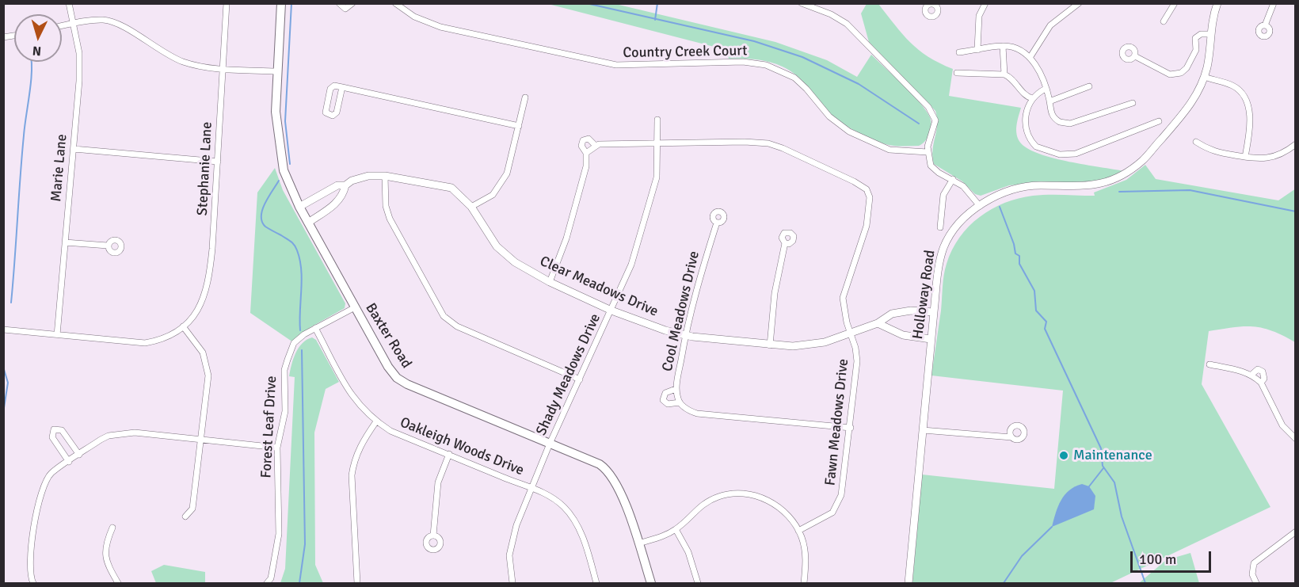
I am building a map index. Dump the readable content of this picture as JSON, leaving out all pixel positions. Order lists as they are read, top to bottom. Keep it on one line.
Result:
{"streets":{"main road":["Baxter Road"],"street":["Country Creek Court","Marie Lane","Stephanie Lane","Clear Meadows Drive","Holloway Road","Cool Meadows Drive","Shady Meadows Drive","Fawn Meadows Drive","Forest Leaf Drive","Oakleigh Woods Drive"]},"crossings":[["Clear Meadows Drive","Holloway Road"],["Clear Meadows Drive","Cool Meadows Drive"],["Clear Meadows Drive","Baxter Road"],["Clear Meadows Drive","Shady Meadows Drive"],["Clear Meadows Drive","Fawn Meadows Drive"],["Baxter Road","Shady Meadows Drive"],["Baxter Road","Forest Leaf Drive"],["Shady Meadows Drive","Fawn Meadows Drive"],["Shady Meadows Drive","Oakleigh Woods Drive"],["Forest Leaf Drive","Oakleigh Woods Drive"]],"places":["Maintenance"],"scale_bar":"100 m","north":"bottom"}
